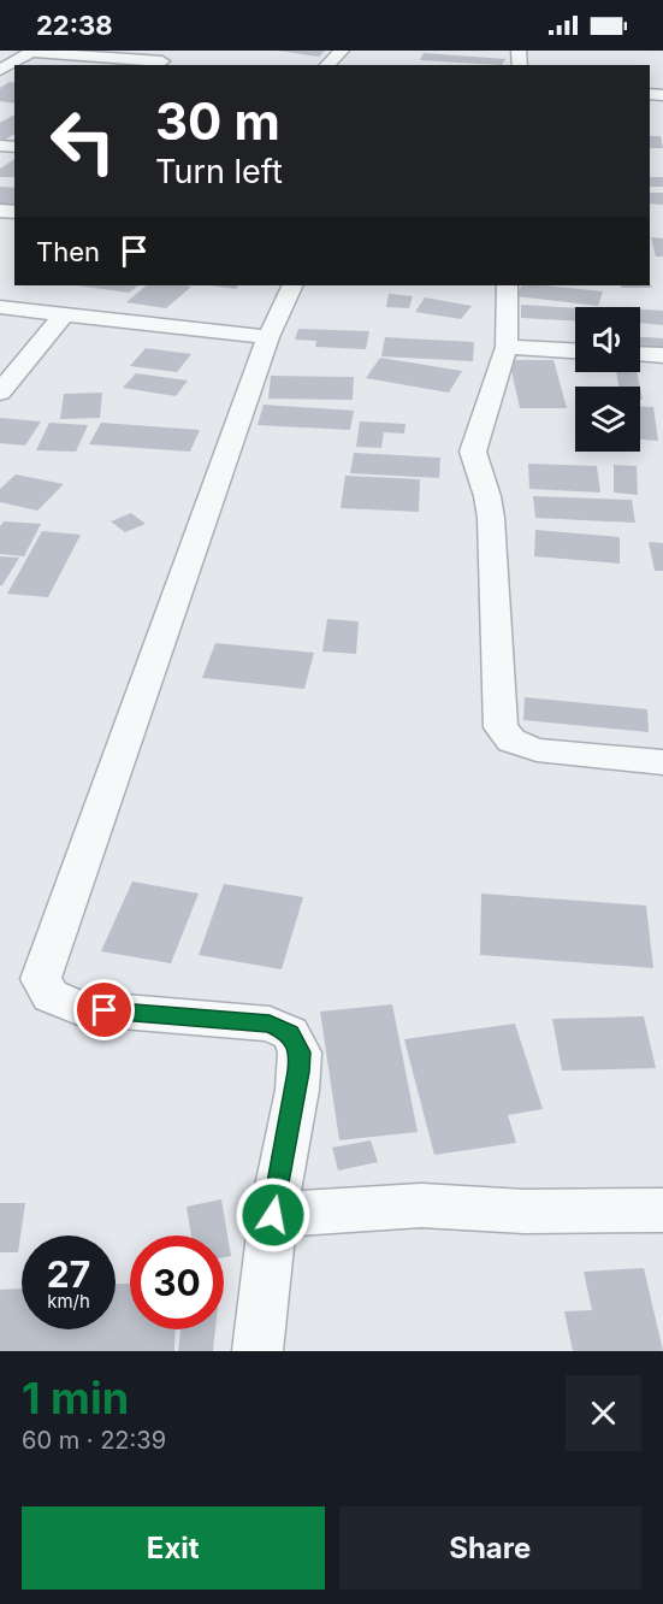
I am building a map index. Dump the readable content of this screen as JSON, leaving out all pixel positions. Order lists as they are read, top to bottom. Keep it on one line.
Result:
{"page":{"status":"22:38","turn":["30 m","Turn left"],"then":"Then","speed":"27 km/h","limit":"30","heading":["1 min","60 m · 22:39"],"buttons":["Exit","Share"]}}
